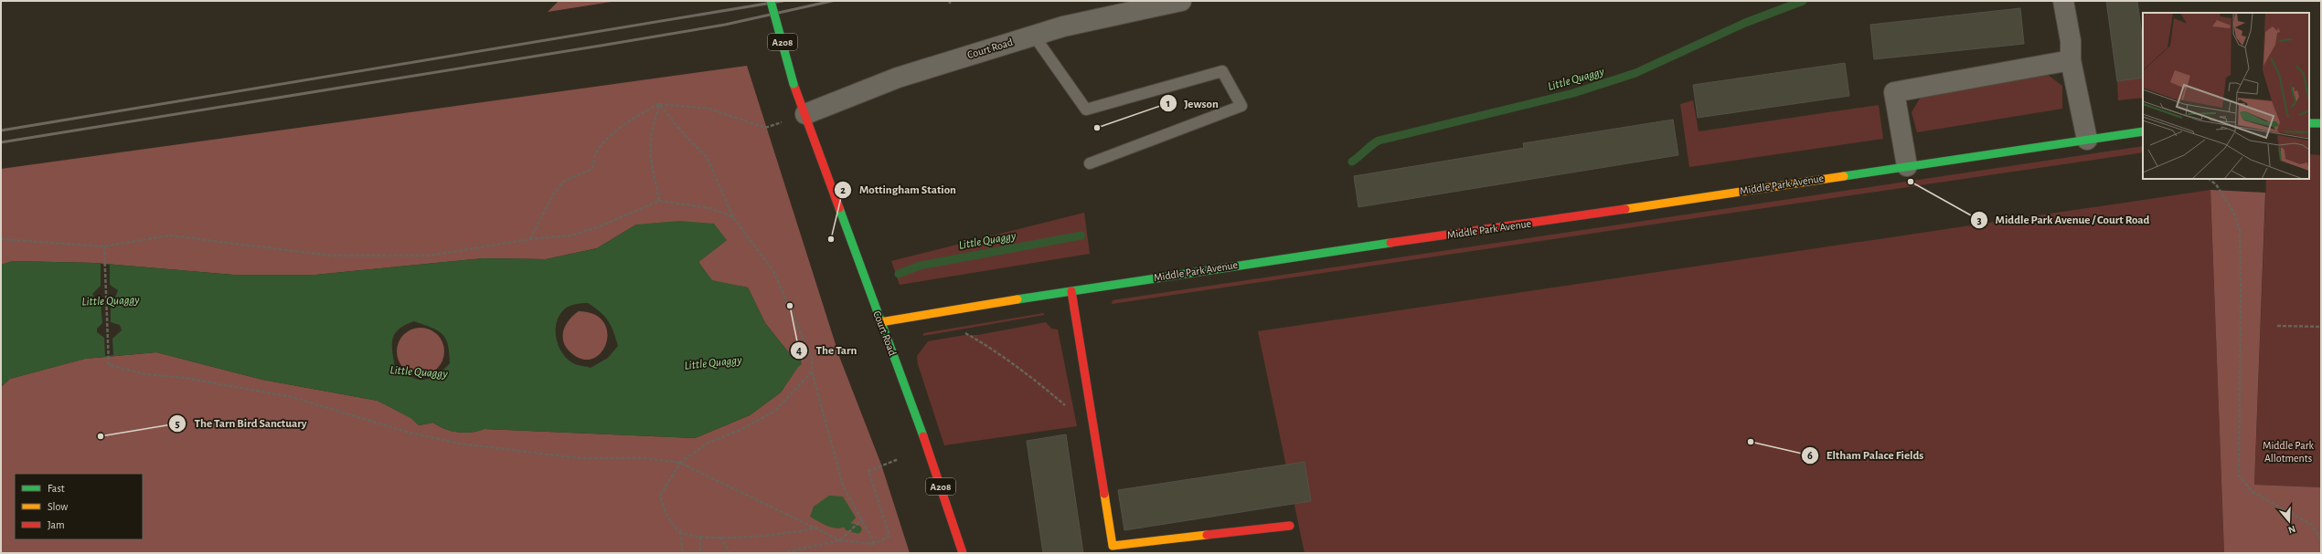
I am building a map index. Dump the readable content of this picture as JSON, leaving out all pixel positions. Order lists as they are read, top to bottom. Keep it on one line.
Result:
{"streets":{"street":["A208","Court Road","Middle Park Avenue"]},"crossings":[["Court Road","Middle Park Avenue"]],"water":["Little Quaggy"],"parks":["Middle Park Allotments"],"places":["Jewson","Middle Park Avenue / Court Road","Mottingham Station","The Tarn","The Tarn Bird Sanctuary","Eltham Palace Fields"],"legend":["Fast","Slow","Jam"],"north":"bottom"}
